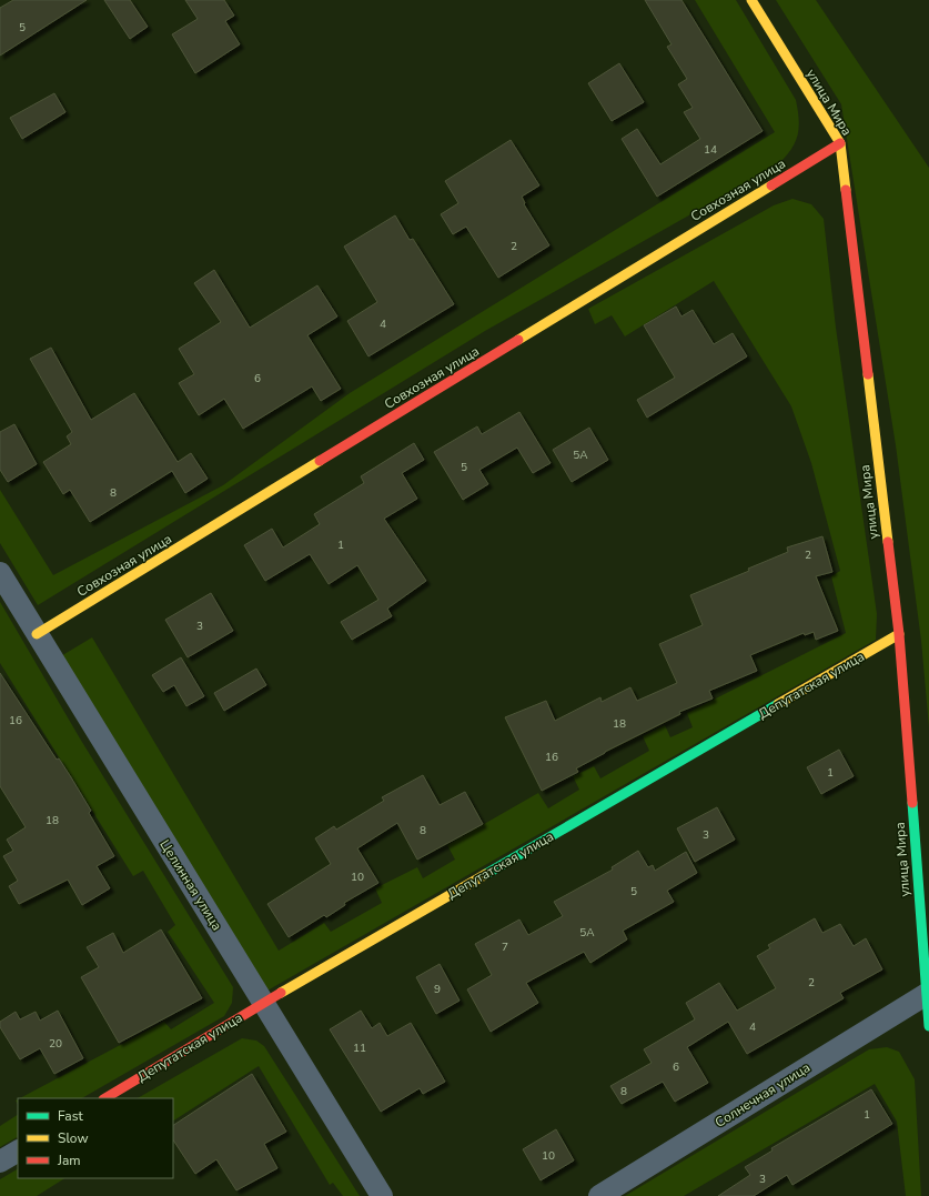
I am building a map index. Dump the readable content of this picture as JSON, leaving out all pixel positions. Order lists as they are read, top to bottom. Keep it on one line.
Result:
{"streets":{"street":["улица Мира","Совхозная улица","Депутатская улица","Целинная улица","Солнечная улица"]},"crossings":[["улица Мира","Совхозная улица"],["улица Мира","Депутатская улица"],["улица Мира","Солнечная улица"],["Совхозная улица","Целинная улица"],["Депутатская улица","Целинная улица"]],"house_numbers":["5","14","2","4","6","5А","5","8","1","2","3","16","18","16","1","18","8","3","10","5","5А","7","2","9","4","20","11","6","8","1","10","3"],"legend":["Fast","Slow","Jam"]}
